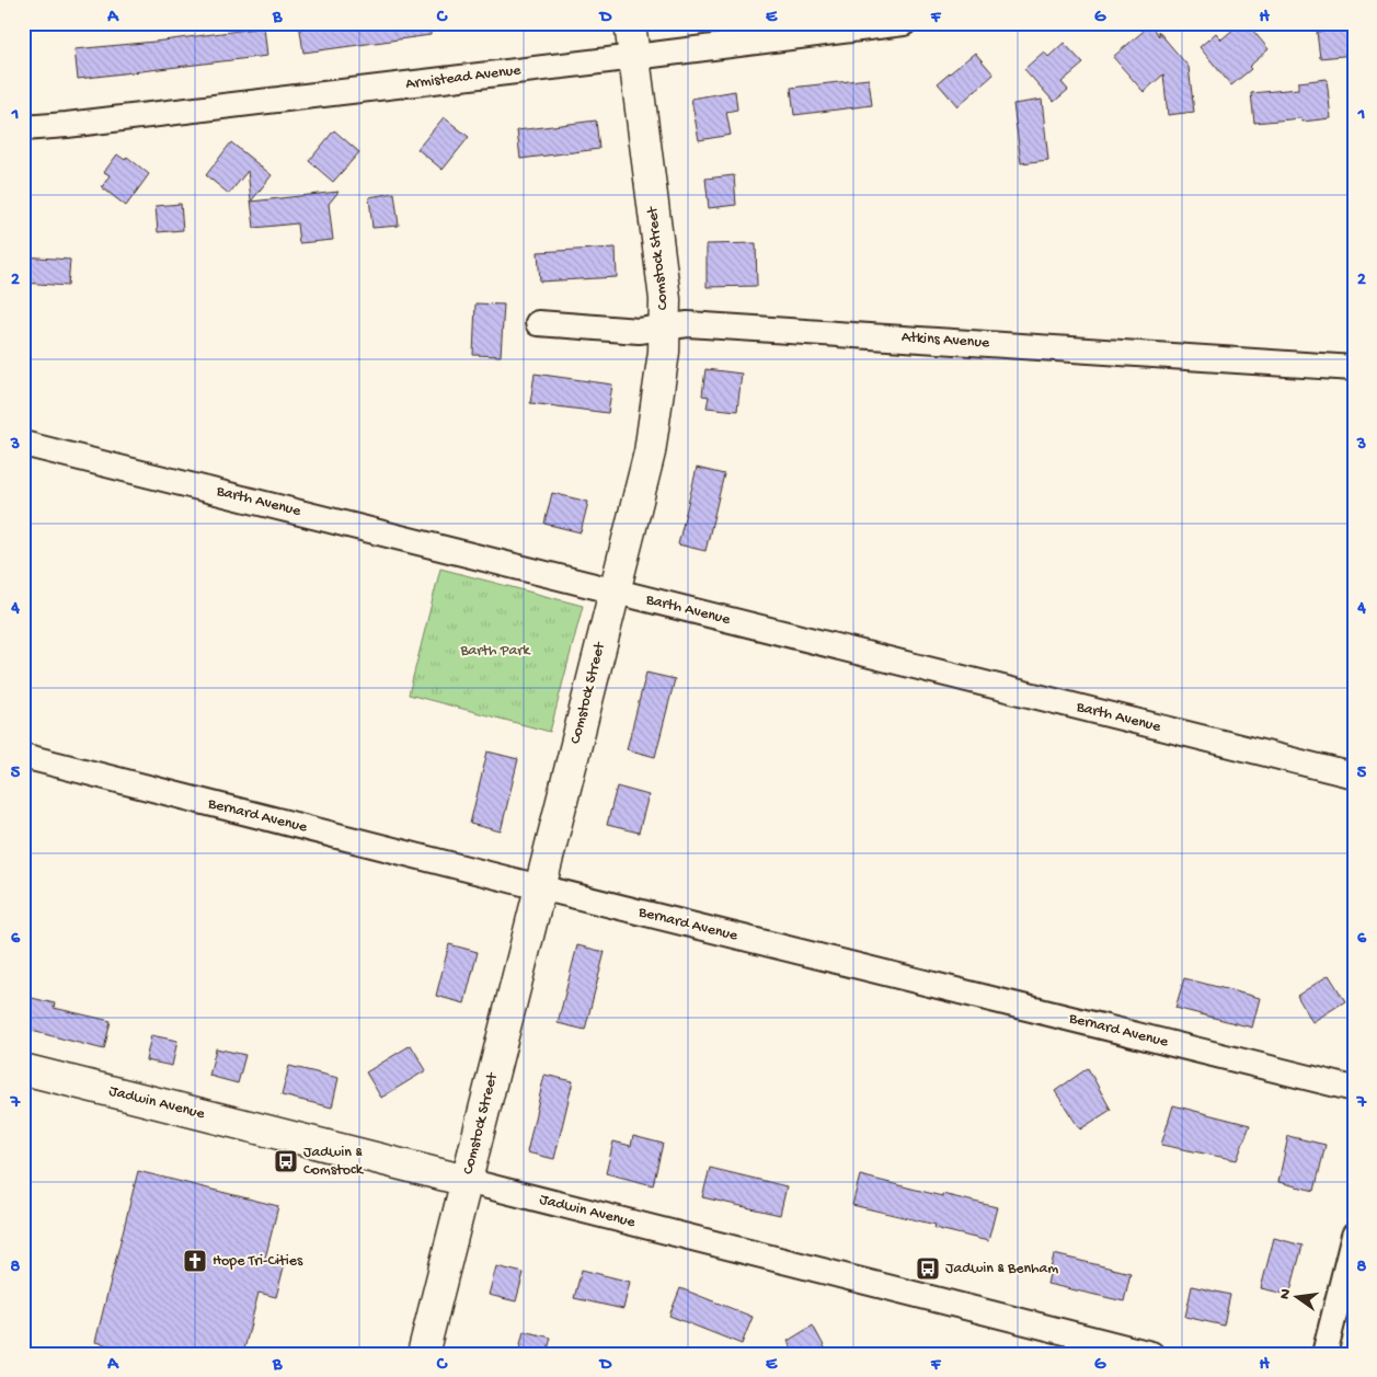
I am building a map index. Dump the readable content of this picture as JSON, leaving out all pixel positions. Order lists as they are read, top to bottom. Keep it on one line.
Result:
{"streets":{"street":["Armistead Avenue","Comstock Street","Atkins Avenue","Barth Avenue","Bernard Avenue","Jadwin Avenue"]},"crossings":[["Armistead Avenue","Comstock Street"],["Comstock Street","Atkins Avenue"],["Comstock Street","Barth Avenue"],["Comstock Street","Bernard Avenue"],["Comstock Street","Jadwin Avenue"]],"parks":["Barth Park"],"places":{"bus stop":["Jadwin & Comstock","Jadwin & Benham"],"church":["Hope Tri-Cities"]},"north":"left","grid":{"columns":["A","B","C","D","E","F","G","H"],"rows":["1","2","3","4","5","6","7","8"]}}
